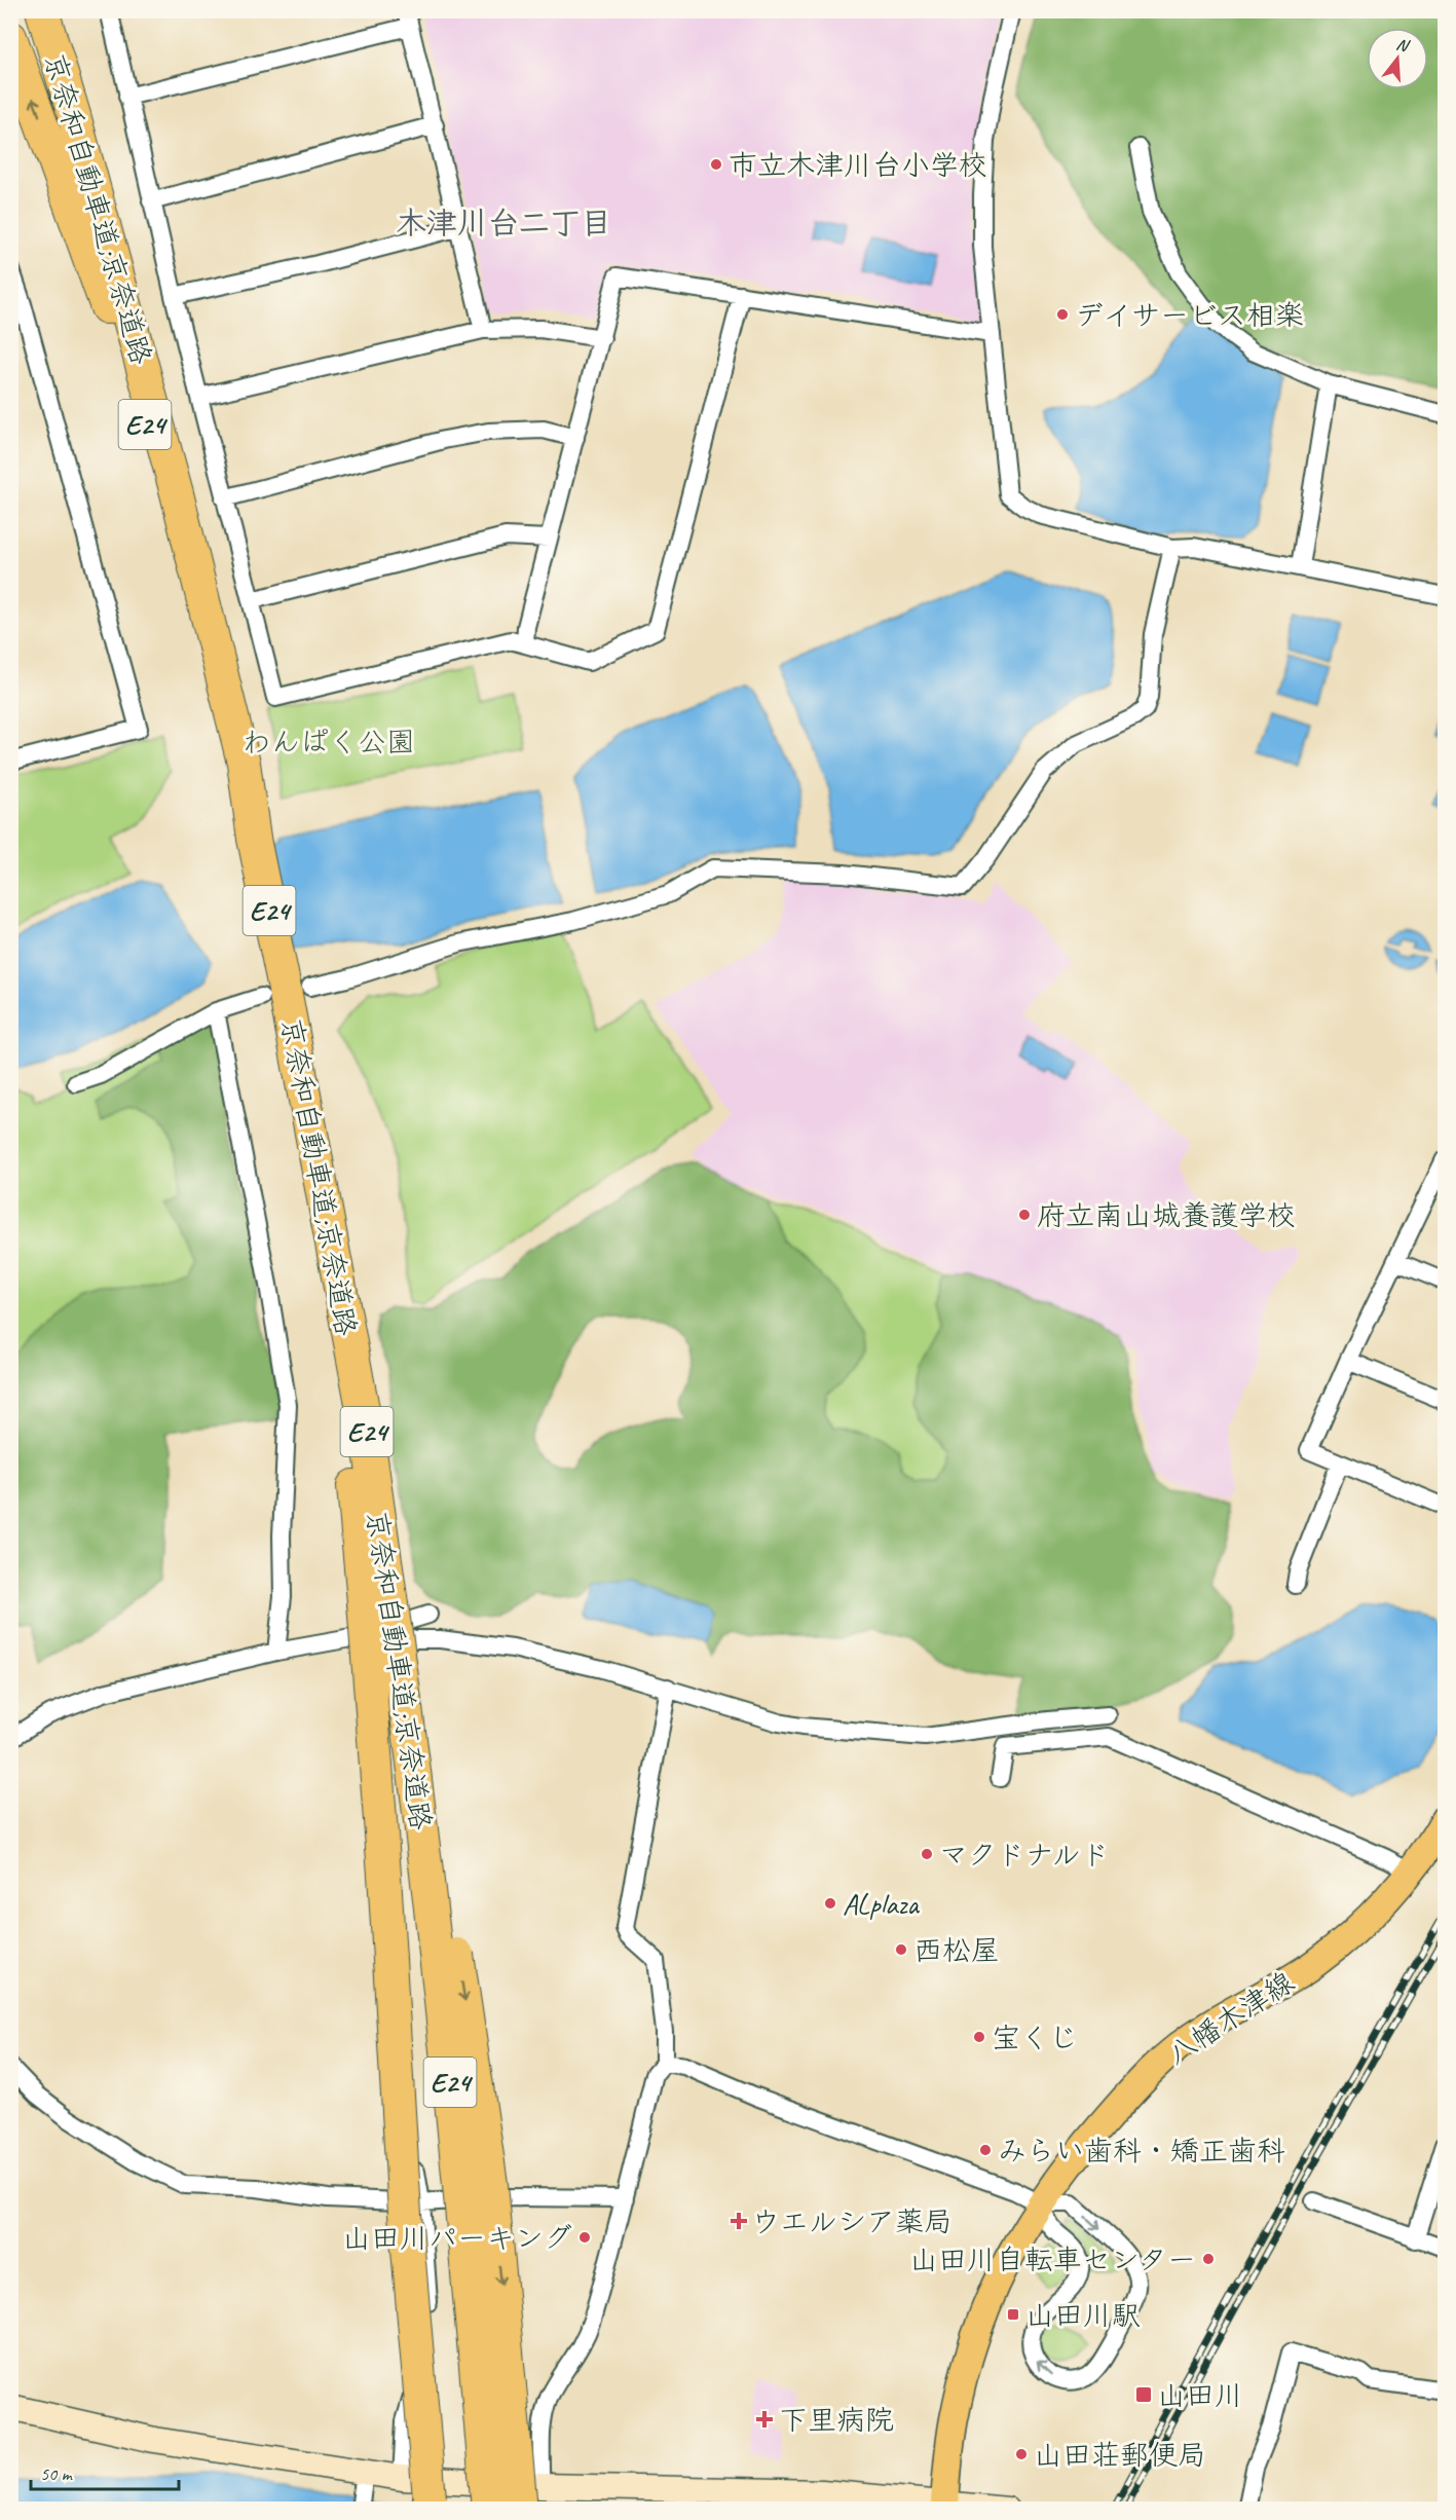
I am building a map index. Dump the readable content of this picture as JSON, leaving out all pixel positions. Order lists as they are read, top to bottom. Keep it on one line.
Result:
{"streets":{"highway":["京奈和自動車道;京奈道路","E24"],"main road":["八幡木津線"]},"districts":["木津川台二丁目"],"parks":["わんぱく公園"],"places":{"other":["市立木津川台小学校","デイサービス相楽","府立南山城養護学校","マクドナルド","ALplaza","西松屋","宝くじ","みらい歯科・矯正歯科","山田川パーキング","山田川自転車センター","山田荘郵便局"],"health":["ウエルシア薬局","下里病院"],"transit":["山田川駅","山田川"]},"scale_bar":"50 m","north":"top"}
